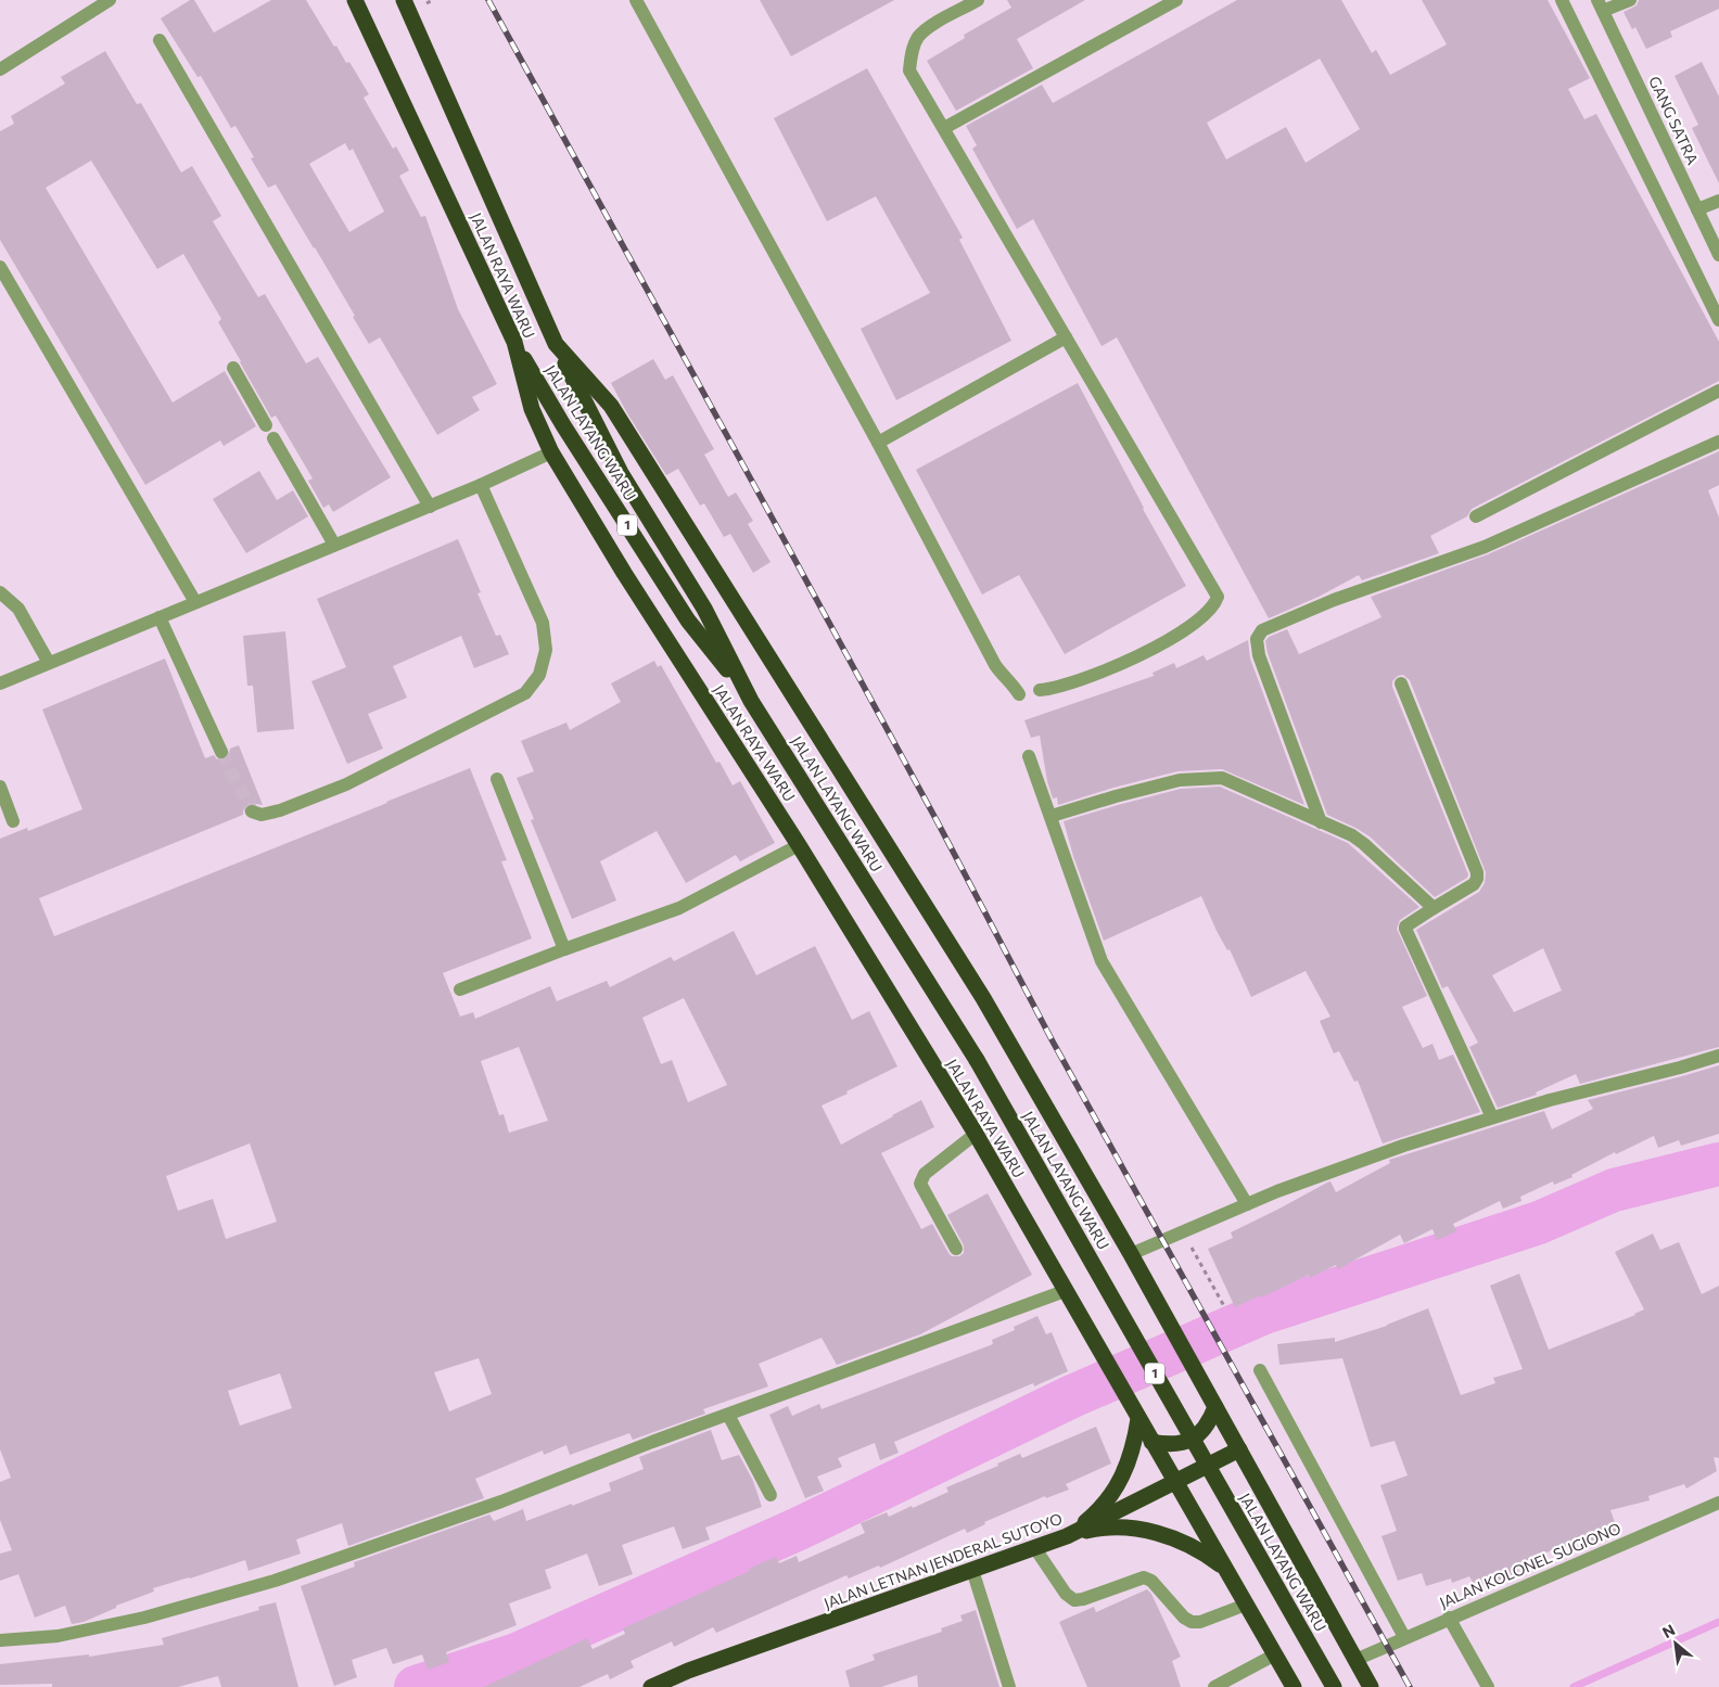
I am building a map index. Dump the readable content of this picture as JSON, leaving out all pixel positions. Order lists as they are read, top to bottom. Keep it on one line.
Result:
{"streets":{"highway":["JALAN RAYA WARU","JALAN LAYANG WARU","1","JALAN LETNAN JENDERAL SUTOYO"],"street":["GANG SATRA","JALAN KOLONEL SUGIONO"]},"crossings":[["JALAN RAYA WARU","JALAN LAYANG WARU"],["JALAN RAYA WARU","JALAN LETNAN JENDERAL SUTOYO"],["JALAN RAYA WARU","JALAN KOLONEL SUGIONO"]],"north":"top left"}
